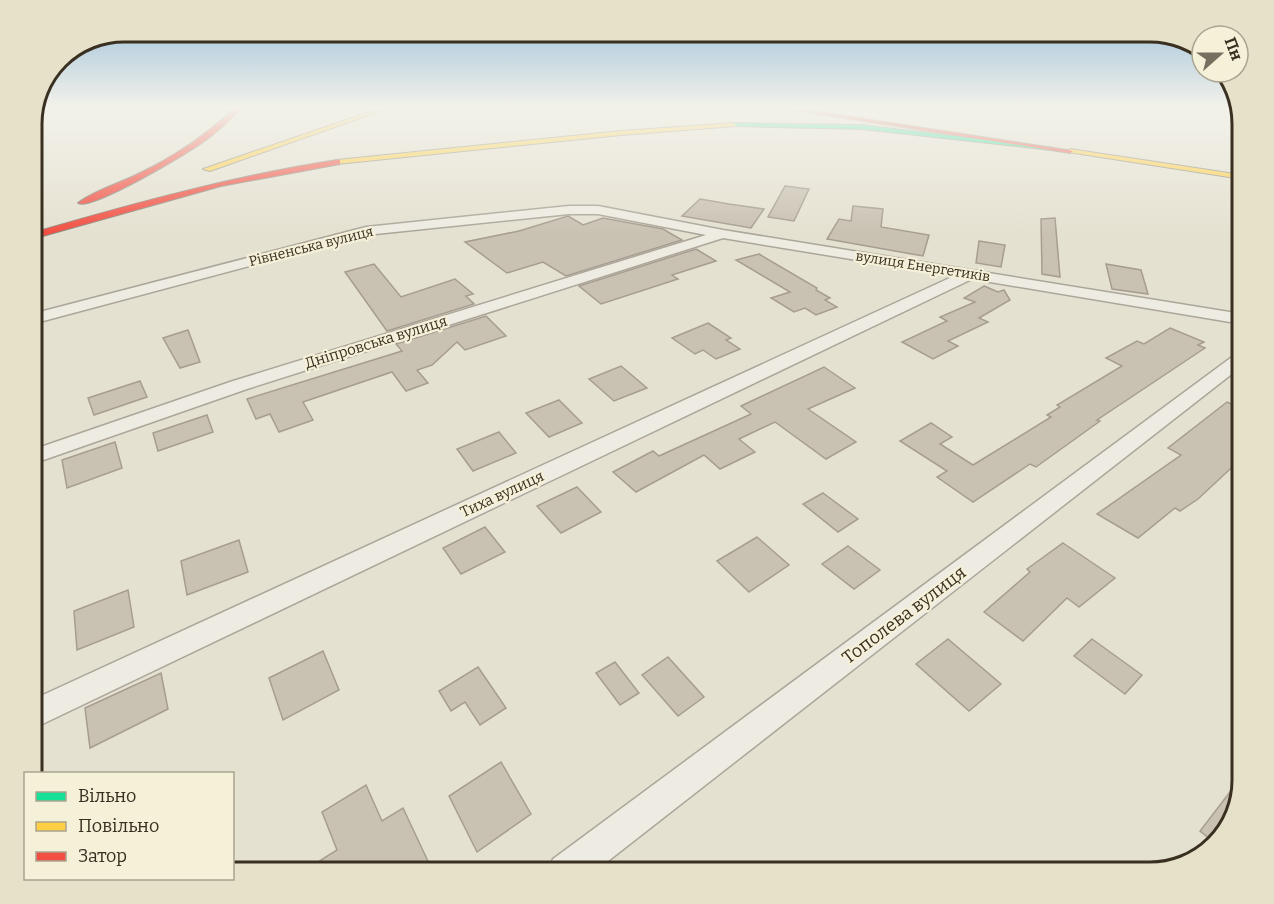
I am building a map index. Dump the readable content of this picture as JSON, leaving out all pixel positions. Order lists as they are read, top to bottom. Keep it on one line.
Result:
{"streets":{"street":["Рівненська вулиця","вулиця Енергетиків","Дніпровська вулиця","Тиха вулиця","Тополева вулиця"]},"crossings":[["Рівненська вулиця","вулиця Енергетиків"],["вулиця Енергетиків","Дніпровська вулиця"],["вулиця Енергетиків","Тиха вулиця"]],"legend":["Вільно","Повільно","Затор"],"north":"right"}
